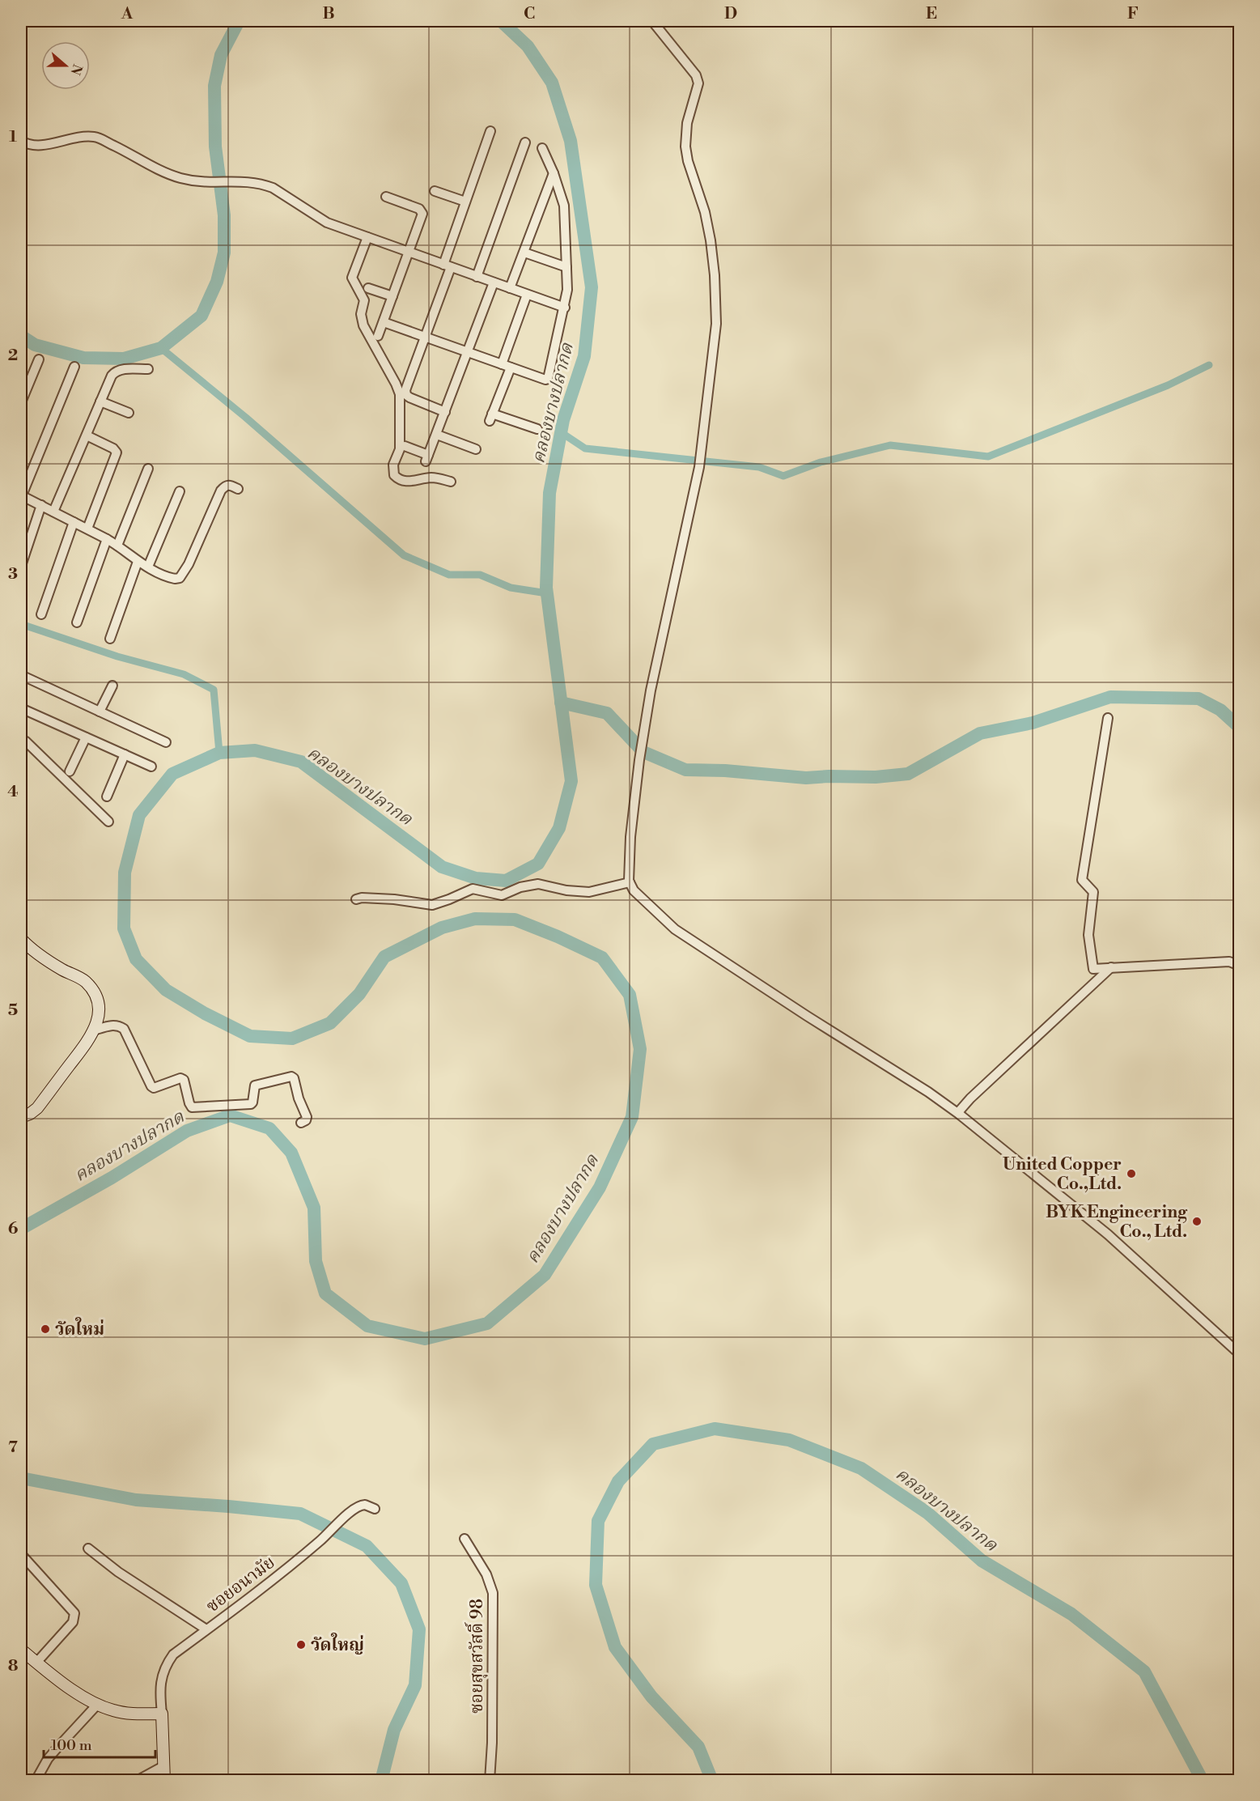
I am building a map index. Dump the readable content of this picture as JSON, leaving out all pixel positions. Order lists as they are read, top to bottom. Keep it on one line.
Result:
{"streets":{"street":["ซอยอนามัย","ซอยสุขสวัสดิ์ 98"]},"water":["คลองบางปลากด"],"places":["United Copper Co.,Ltd.","BYK Engineering Co., Ltd.","วัดใหม่","วัดใหญ่"],"scale_bar":"100 m","north":"right","grid":{"columns":["A","B","C","D","E","F"],"rows":["1","2","3","4","5","6","7","8"]}}
